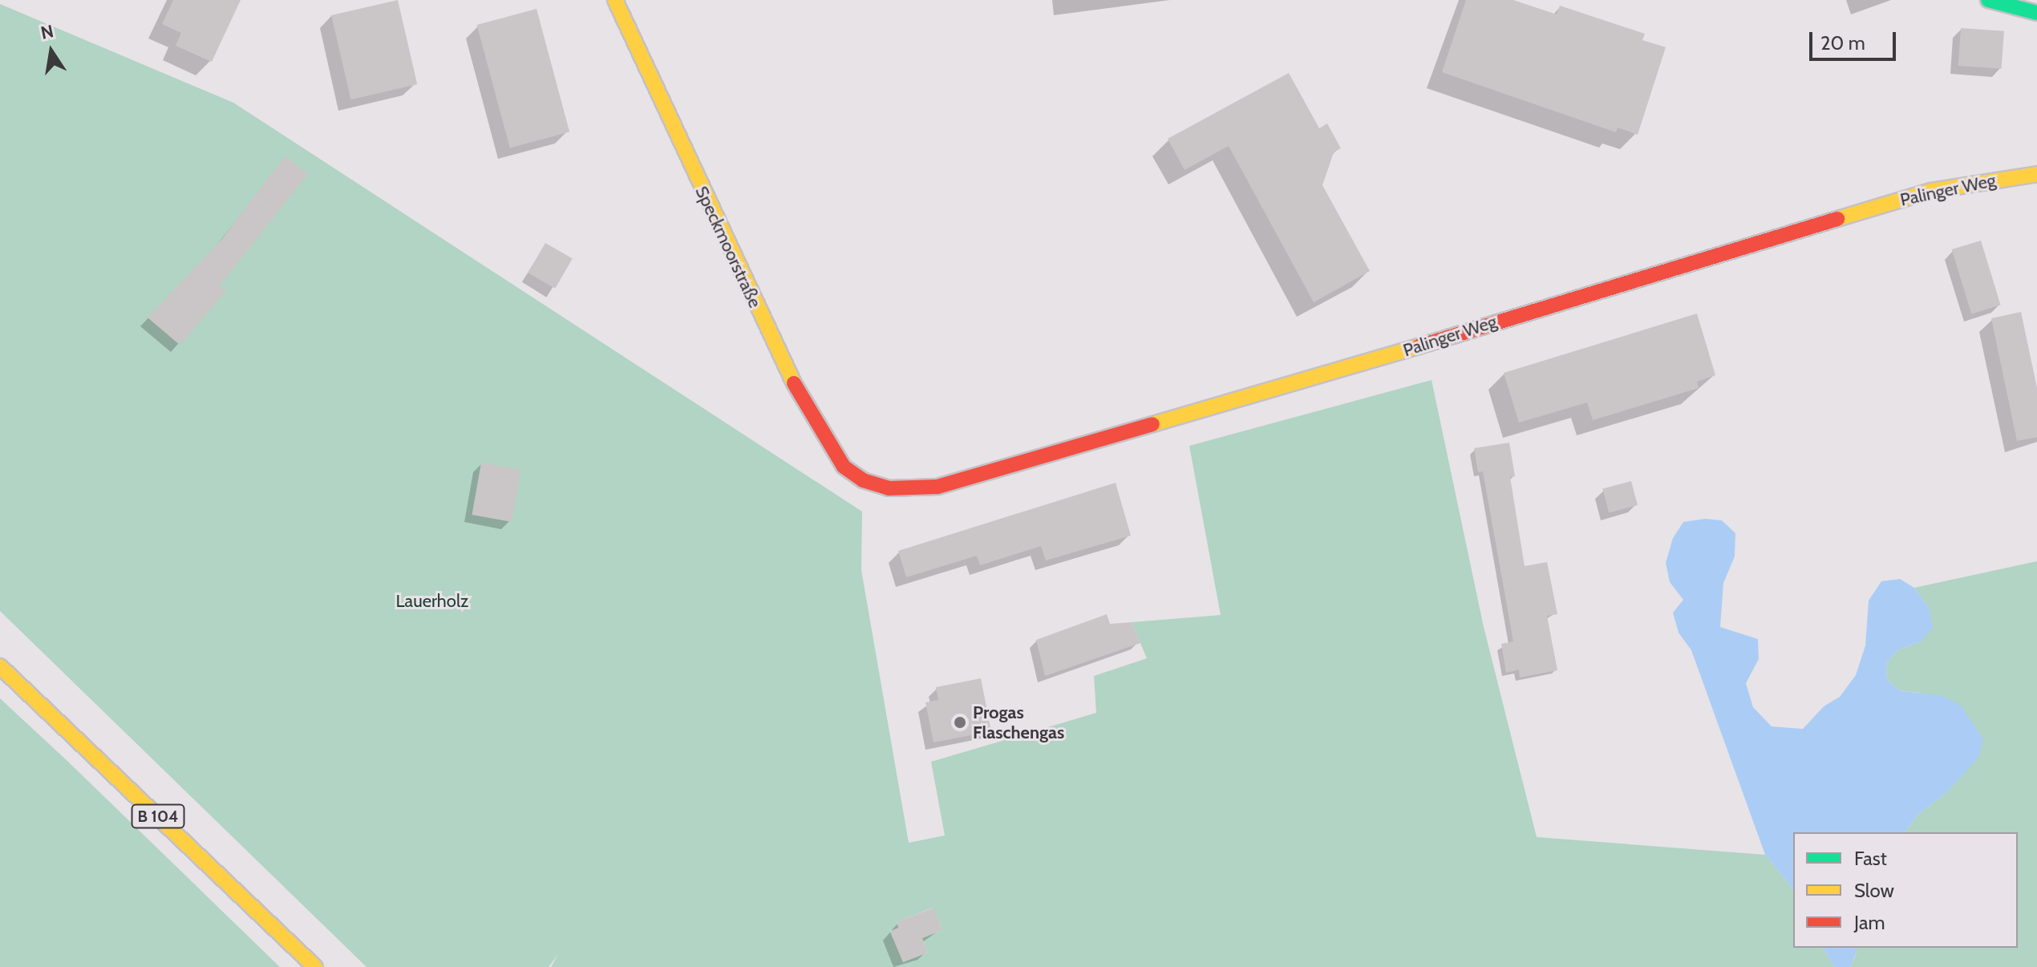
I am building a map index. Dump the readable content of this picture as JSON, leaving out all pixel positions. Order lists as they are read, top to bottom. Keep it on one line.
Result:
{"streets":{"street":["Palinger Weg","Speckmoorstraße","B 104"]},"crossings":[["Palinger Weg","Speckmoorstraße"]],"parks":["Lauerholz"],"places":["Progas Flaschengas"],"legend":["Fast","Slow","Jam"],"scale_bar":"20 m","north":"top"}
